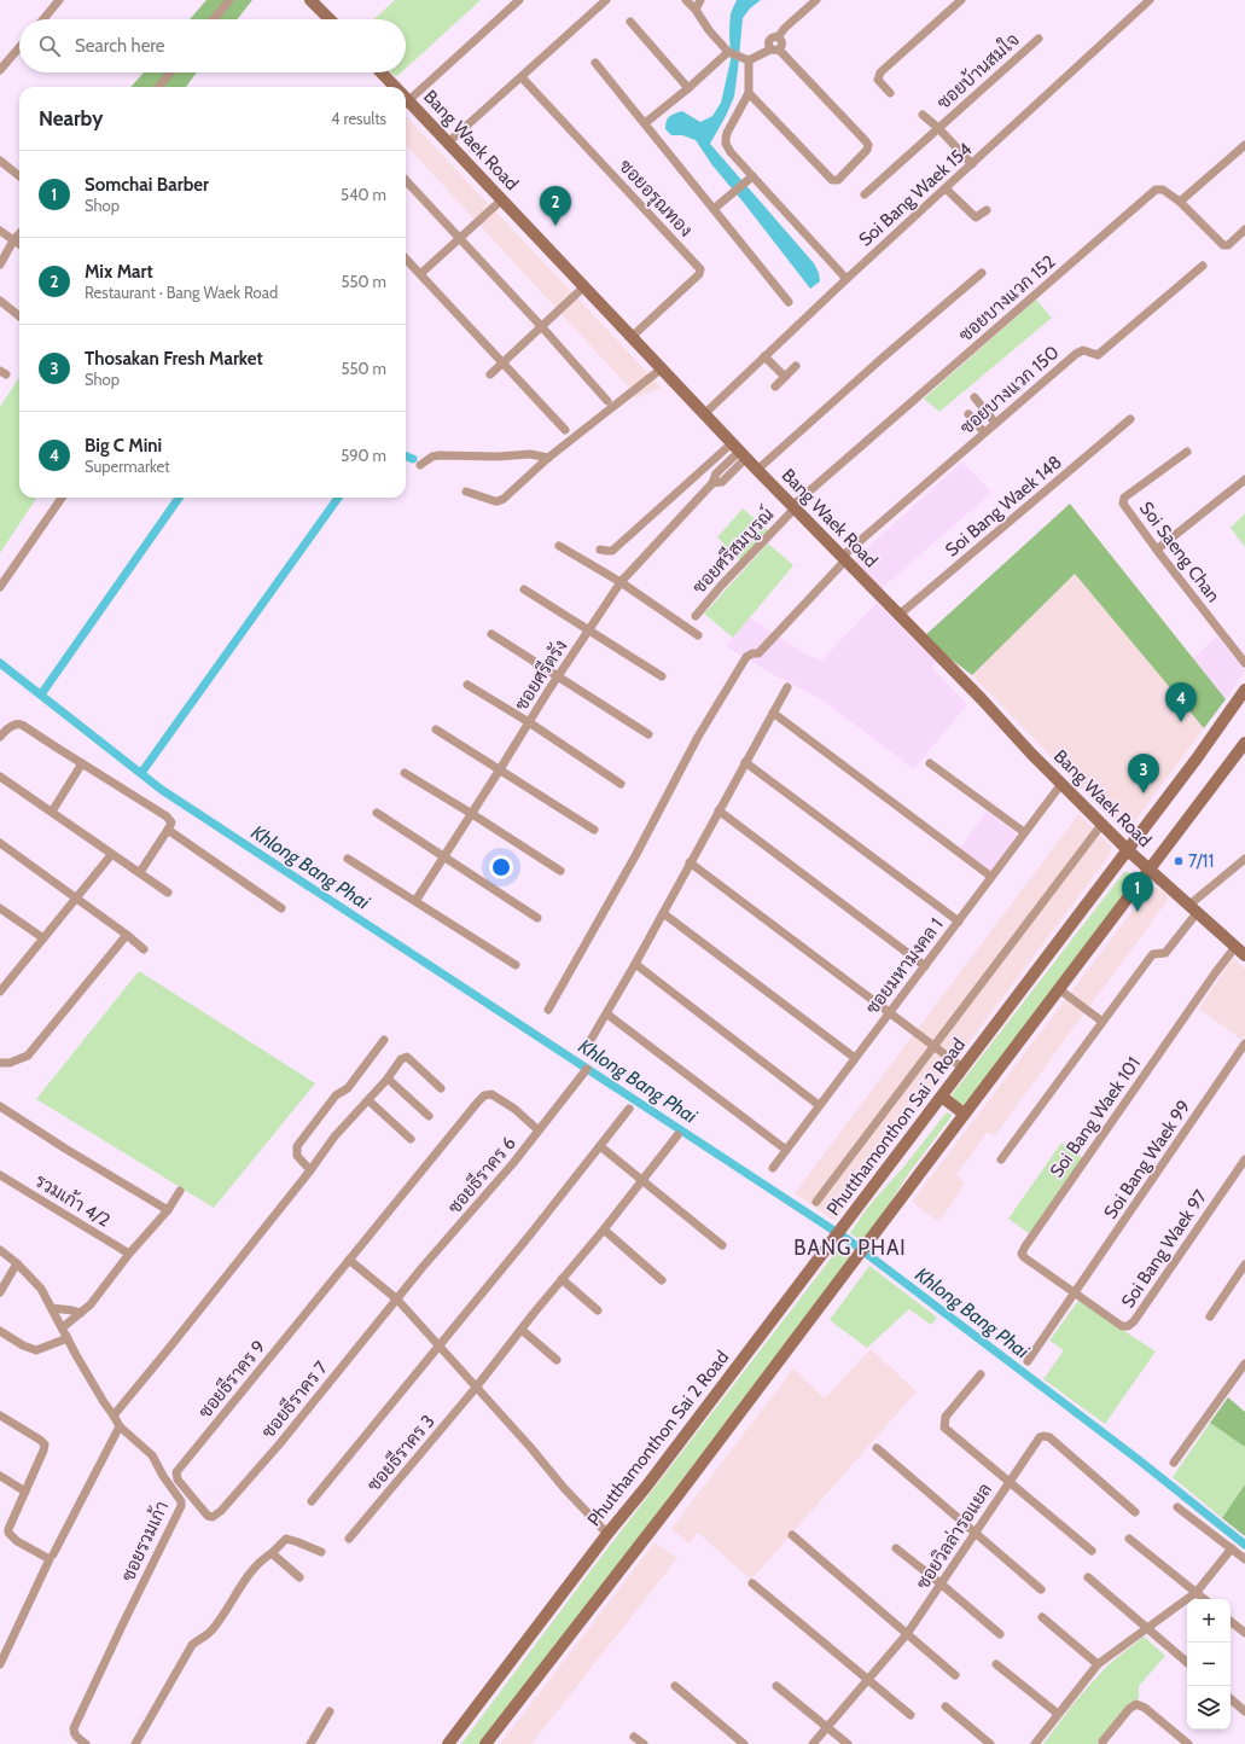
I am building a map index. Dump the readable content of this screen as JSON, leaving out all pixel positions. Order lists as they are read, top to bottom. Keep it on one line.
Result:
{"streets":{"main road":["Bang Waek Road","Phutthamonthon Sai 2 Road"],"street":["ซอยบ้านสมใจ","Soi Bang Waek 154","ซอยอรุณทอง","ซอยบางแวก 152","ซอยบางแวก 150","Soi Bang Waek 148","ซอยศรีสมบูรณ์","Soi Saeng Chan","ซอยศรีตรัง","ซอยมหามงคล 1","Soi Bang Waek 101","Soi Bang Waek 99","ซอยธีราคร 6","รวมเก้า 4/2","Soi Bang Waek 97","ซอยธีราคร 9","ซอยธีราคร 7","ซอยธีราคร 3","ซอยวิลล่ารอแยล","ซอยรวมเก้า"]},"crossings":[["ซอยบ้านสมใจ","Soi Bang Waek 154"],["Bang Waek Road","Soi Bang Waek 154"],["Bang Waek Road","ซอยอรุณทอง"],["Bang Waek Road","ซอยบางแวก 152"],["Bang Waek Road","ซอยบางแวก 150"],["Bang Waek Road","Soi Bang Waek 148"],["Bang Waek Road","ซอยศรีสมบูรณ์"],["Bang Waek Road","ซอยศรีตรัง"],["Bang Waek Road","ซอยมหามงคล 1"],["Bang Waek Road","Soi Bang Waek 101"],["Bang Waek Road","Phutthamonthon Sai 2 Road"],["ซอยบางแวก 152","ซอยศรีสมบูรณ์"],["Soi Bang Waek 101","Soi Bang Waek 99"],["Soi Bang Waek 101","Soi Bang Waek 97"],["Soi Bang Waek 99","Soi Bang Waek 97"],["ซอยธีราคร 6","ซอยธีราคร 9"],["ซอยธีราคร 6","ซอยธีราคร 7"],["ซอยธีราคร 9","ซอยธีราคร 7"]],"districts":["BANG PHAI"],"water":["Khlong Bang Phai"],"places":["7/11"],"page":{"search":"Search here","heading":["Nearby","4 results"],"list":[{"mark":"1","name":"Somchai Barber","note":"Shop","value":"540 m"},{"mark":"2","name":"Mix Mart","note":"Restaurant · Bang Waek Road","value":"550 m"},{"mark":"3","name":"Thosakan Fresh Market","note":"Shop","value":"550 m"},{"mark":"4","name":"Big C Mini","note":"Supermarket","value":"590 m"}],"pins":["2","4","3","1"],"map_buttons":["+","−"]}}
